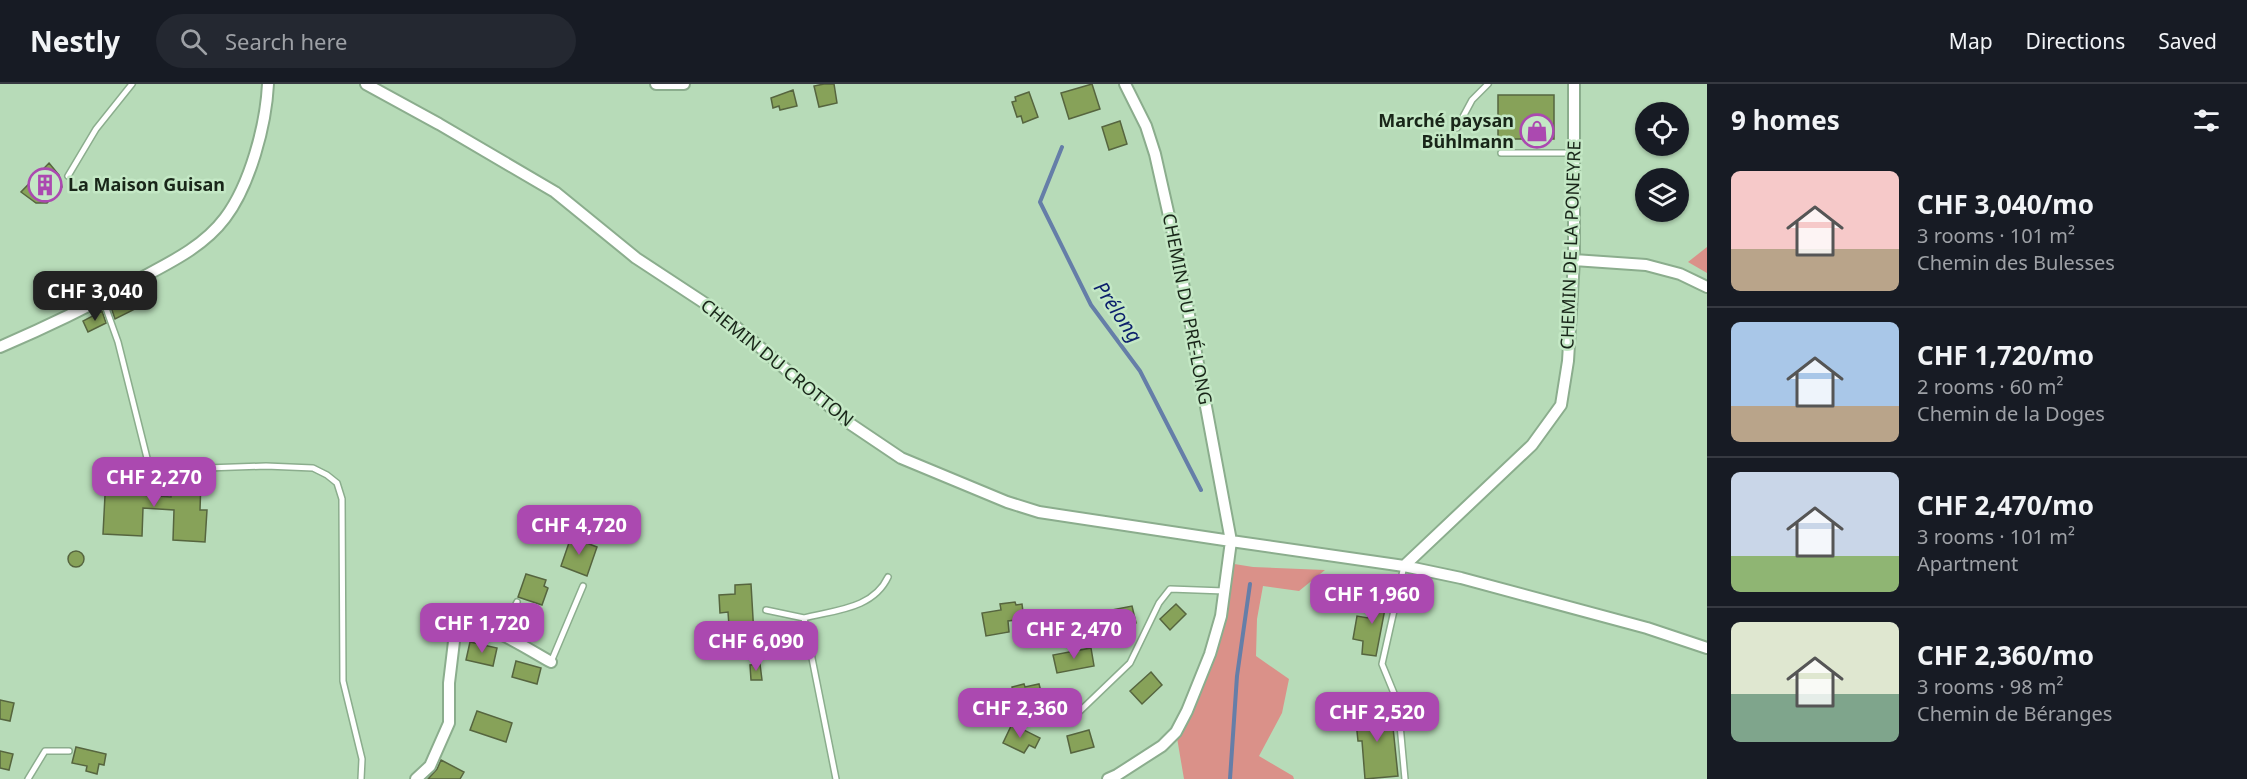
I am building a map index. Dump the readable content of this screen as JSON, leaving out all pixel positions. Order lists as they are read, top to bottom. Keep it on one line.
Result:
{"streets":{"street":["CHEMIN DE LA PONEYRE","CHEMIN DU PRÉ-LONG","CHEMIN DU CROTTON"]},"crossings":[["CHEMIN DE LA PONEYRE","CHEMIN DU CROTTON"],["CHEMIN DU PRÉ-LONG","CHEMIN DU CROTTON"]],"water":["Prélong"],"places":{"shop":["Marché paysan Bühlmann"],"building":["La Maison Guisan"]},"page":{"header":"Nestly","search":"Search here","nav":["Map","Directions","Saved"],"heading":"9 homes","list":[{"name":"CHF 3,040/mo","note":"3 rooms · 101 m² · Chemin des Bulesses"},{"name":"CHF 1,720/mo","note":"2 rooms · 60 m² · Chemin de la Doges"},{"name":"CHF 2,470/mo","note":"3 rooms · 101 m² · Apartment"},{"name":"CHF 2,360/mo","note":"3 rooms · 98 m² · Chemin de Béranges"}],"price":["CHF 3,040","CHF 2,270","CHF 4,720","CHF 1,960","CHF 1,720","CHF 2,470","CHF 6,090","CHF 2,360","CHF 2,520"]}}
